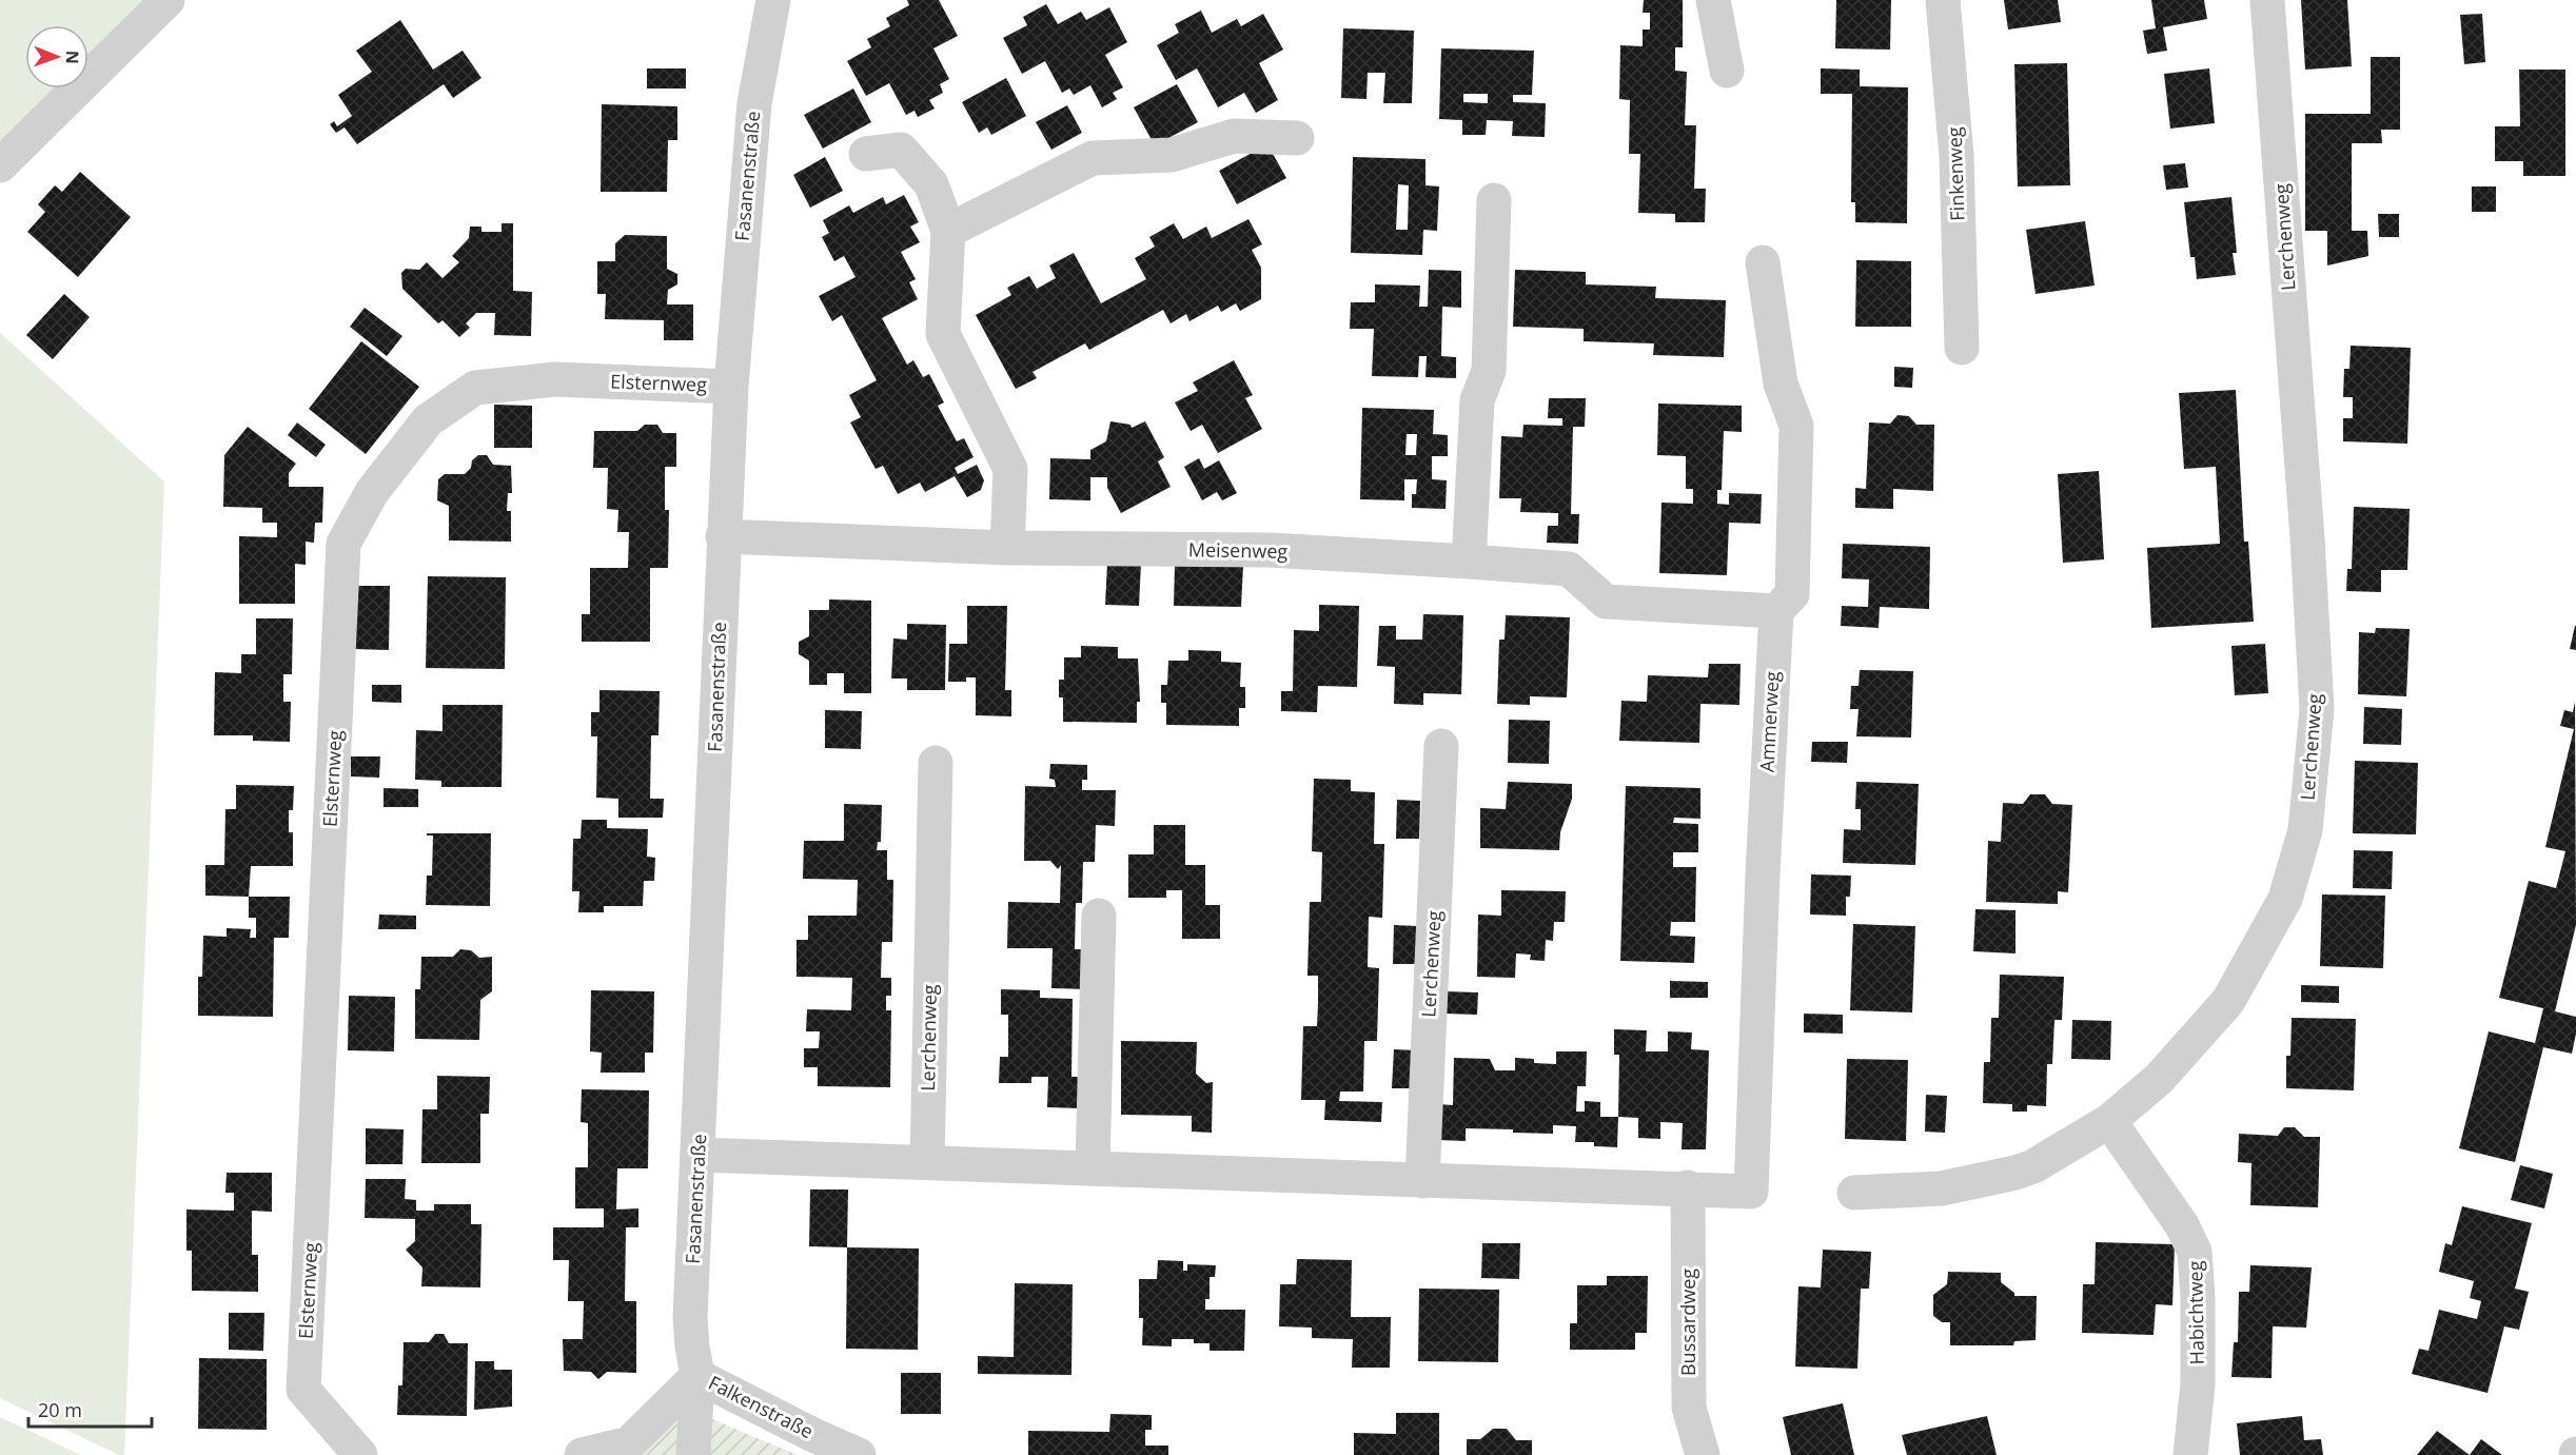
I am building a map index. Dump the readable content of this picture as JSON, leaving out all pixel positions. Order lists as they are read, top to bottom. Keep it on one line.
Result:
{"streets":{"street":["Finkenweg","Fasanenstraße","Lerchenweg","Elsternweg","Meisenweg","Ammerweg","Habichtweg","Bussardweg","Falkenstraße"]},"crossings":[["Fasanenstraße","Elsternweg"],["Fasanenstraße","Meisenweg"],["Fasanenstraße","Falkenstraße"],["Lerchenweg","Habichtweg"],["Meisenweg","Ammerweg"],["Ammerweg","Bussardweg"]],"scale_bar":"20 m","north":"right"}
